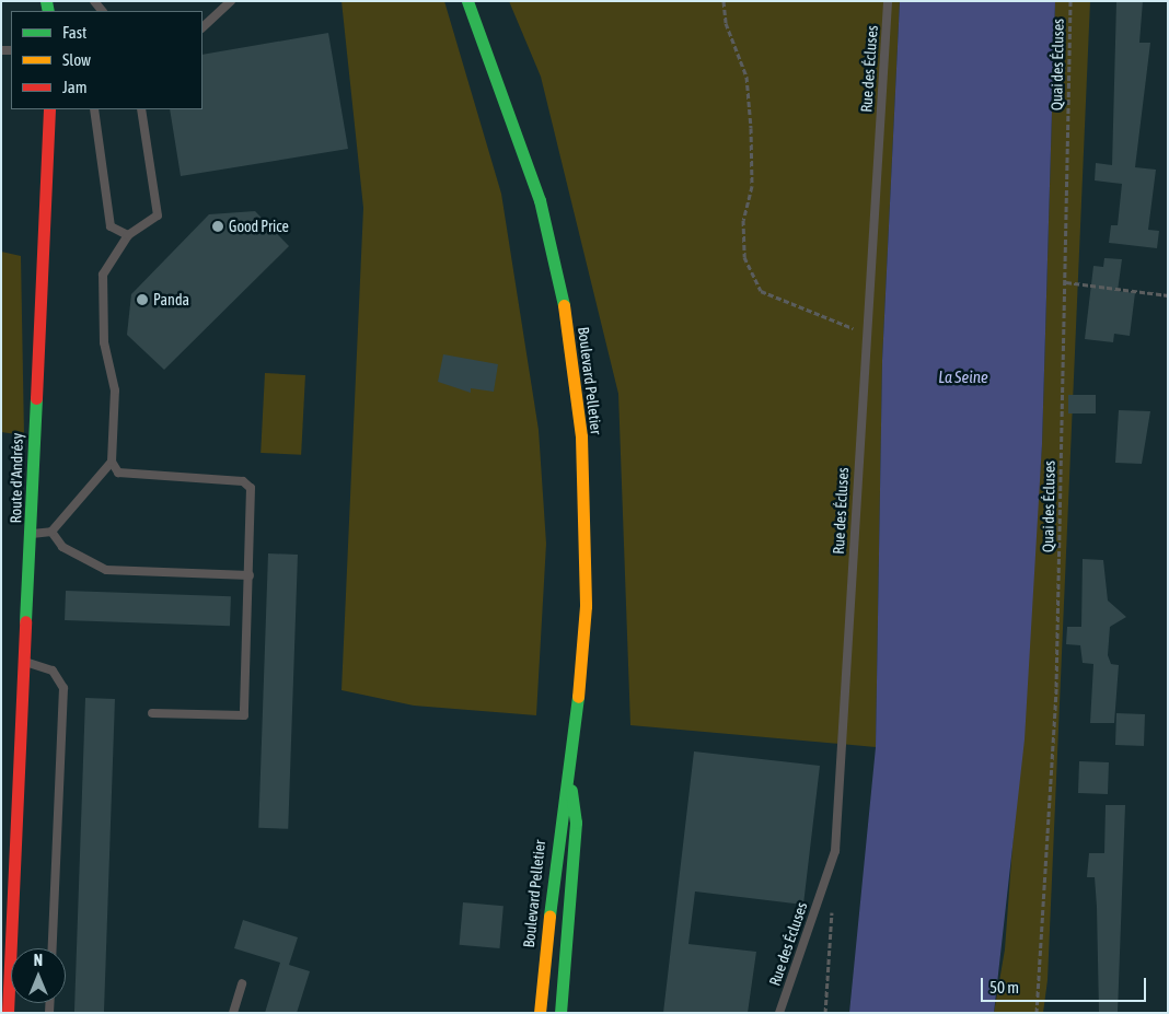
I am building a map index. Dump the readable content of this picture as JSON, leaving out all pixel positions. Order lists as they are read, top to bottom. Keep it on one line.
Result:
{"streets":{"main road":["Boulevard Pelletier","Route d'Andrésy"],"lane":["Rue des Écluses"],"path":["Quai des Écluses"]},"water":["La Seine"],"places":["Good Price","Panda"],"legend":["Fast","Slow","Jam"],"scale_bar":"50 m","north":"top"}
